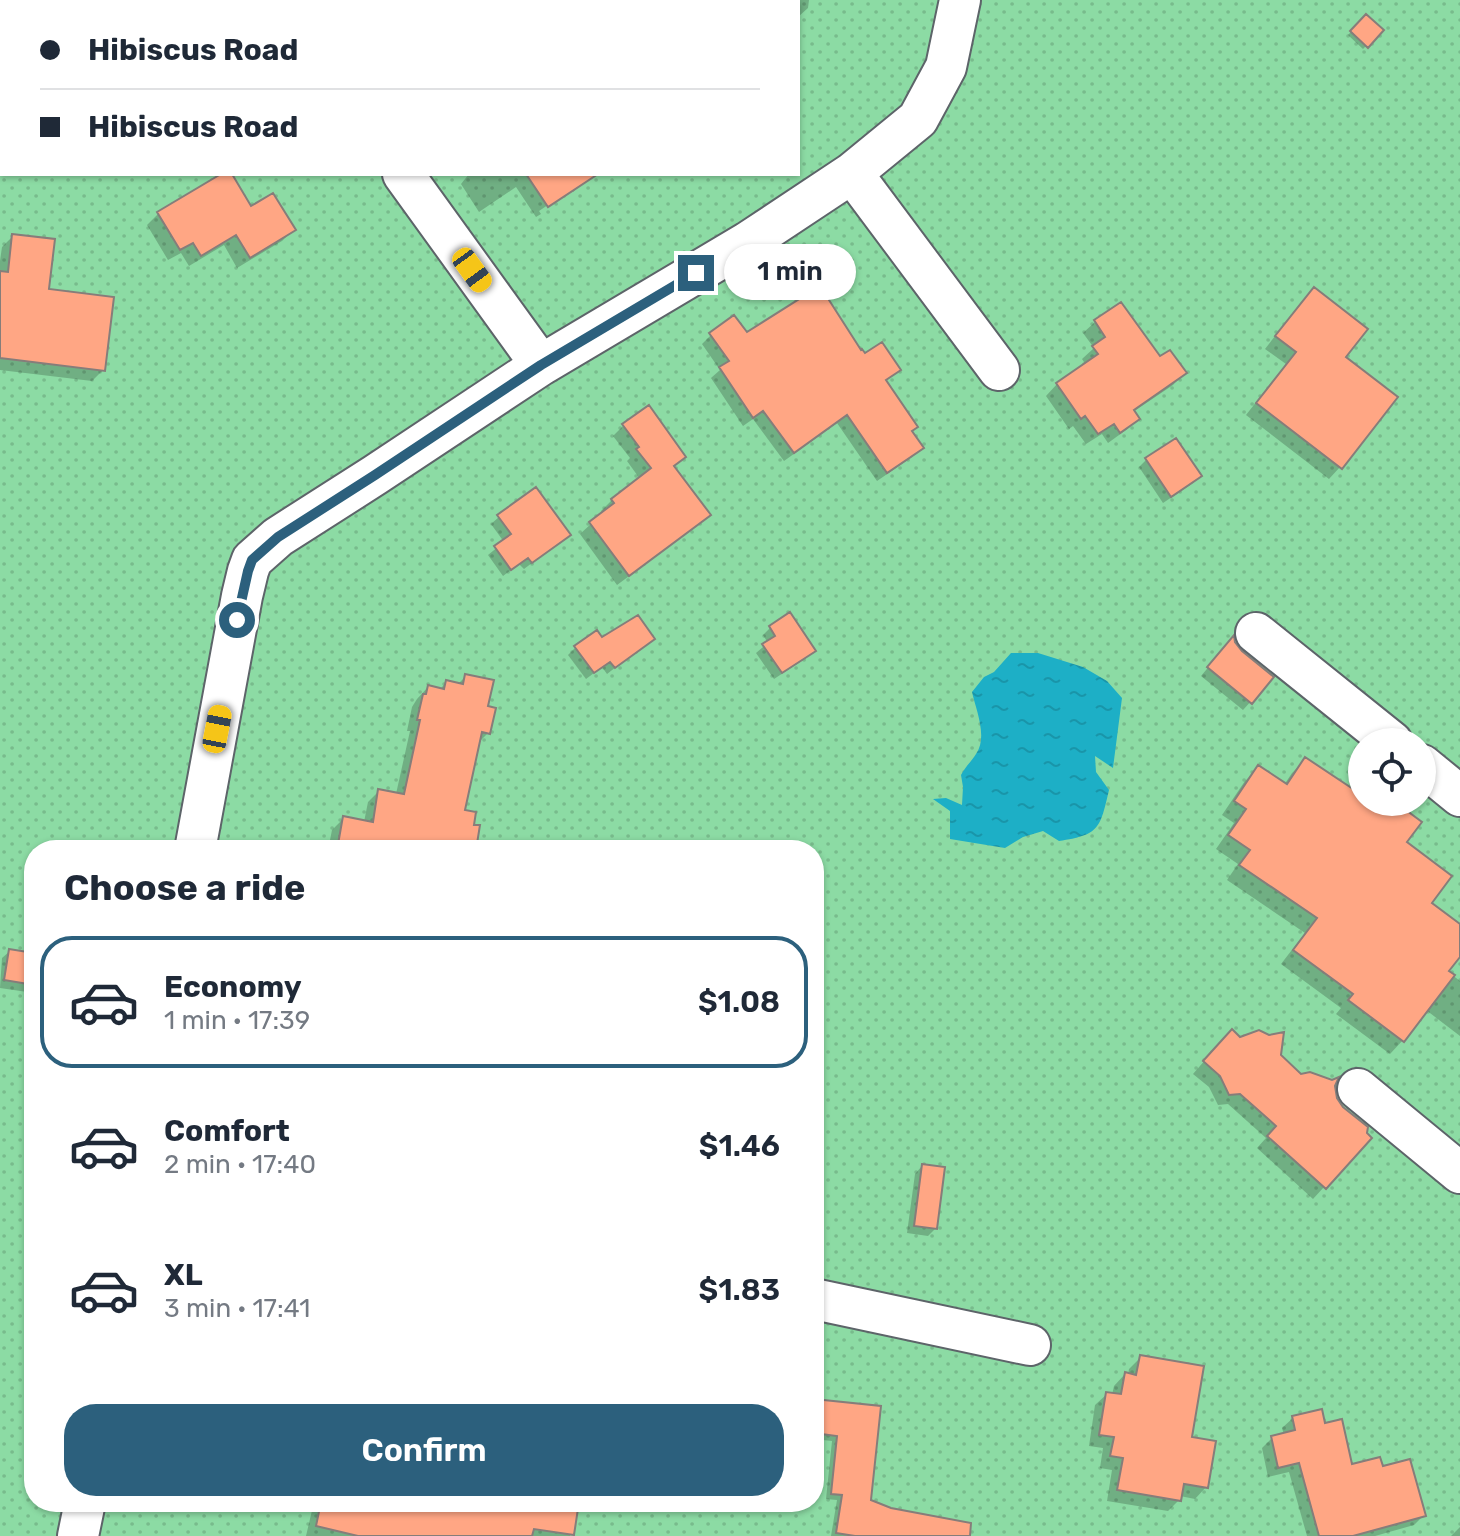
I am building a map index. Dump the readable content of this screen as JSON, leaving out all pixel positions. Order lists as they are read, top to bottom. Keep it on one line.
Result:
{"page":{"banner":["Hibiscus Road","Hibiscus Road"],"bubble":"1 min","heading":"Choose a ride","list":[{"name":"Economy","note":"1 min · 17:39","value":"$1.08"},{"name":"Comfort","note":"2 min · 17:40","value":"$1.46"},{"name":"XL","note":"3 min · 17:41","value":"$1.83"}],"buttons":"Confirm"}}
